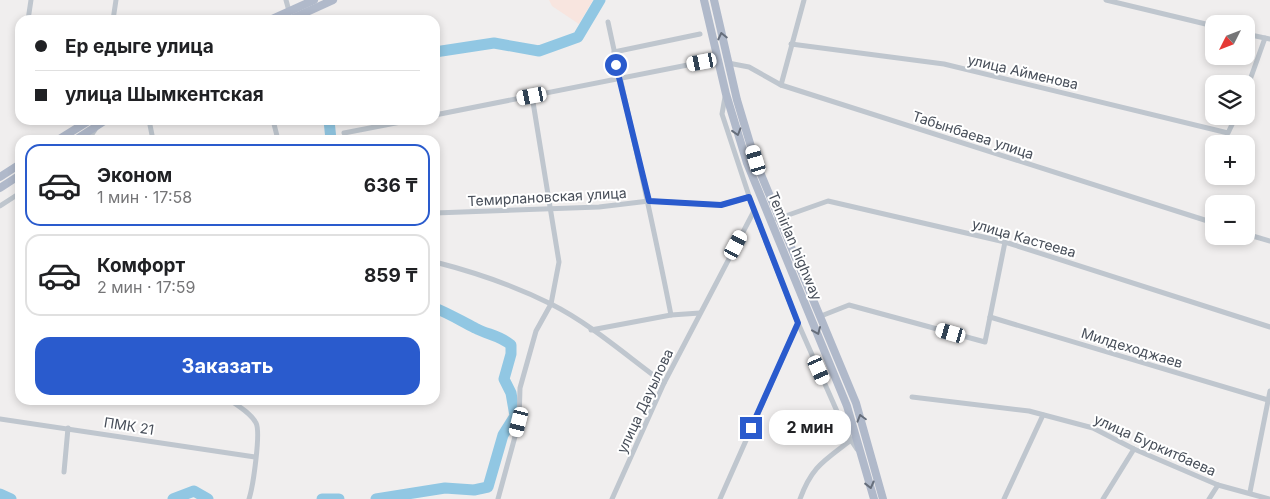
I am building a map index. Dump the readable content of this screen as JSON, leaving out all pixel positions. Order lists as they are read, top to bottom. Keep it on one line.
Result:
{"streets":{"main road":["Temirlan highway"],"street":["улица Айменова","Табынбаева улица","Темирлановская улица","улица Кастеева","Милдеходжаев","улица Дауылова","ПМК 21","улица Буркитбаева"]},"crossings":[["Табынбаева улица","Temirlan highway"],["улица Кастеева","Temirlan highway"]],"north":"bottom left","page":{"map_buttons":["+","−"],"banner":["Ер едыге улица","улица Шымкентская"],"list":[{"name":"Эконом","note":"1 мин · 17:58","value":"636 ₸"},{"name":"Комфорт","note":"2 мин · 17:59","value":"859 ₸"}],"buttons":"Заказать","bubble":"2 мин"}}
